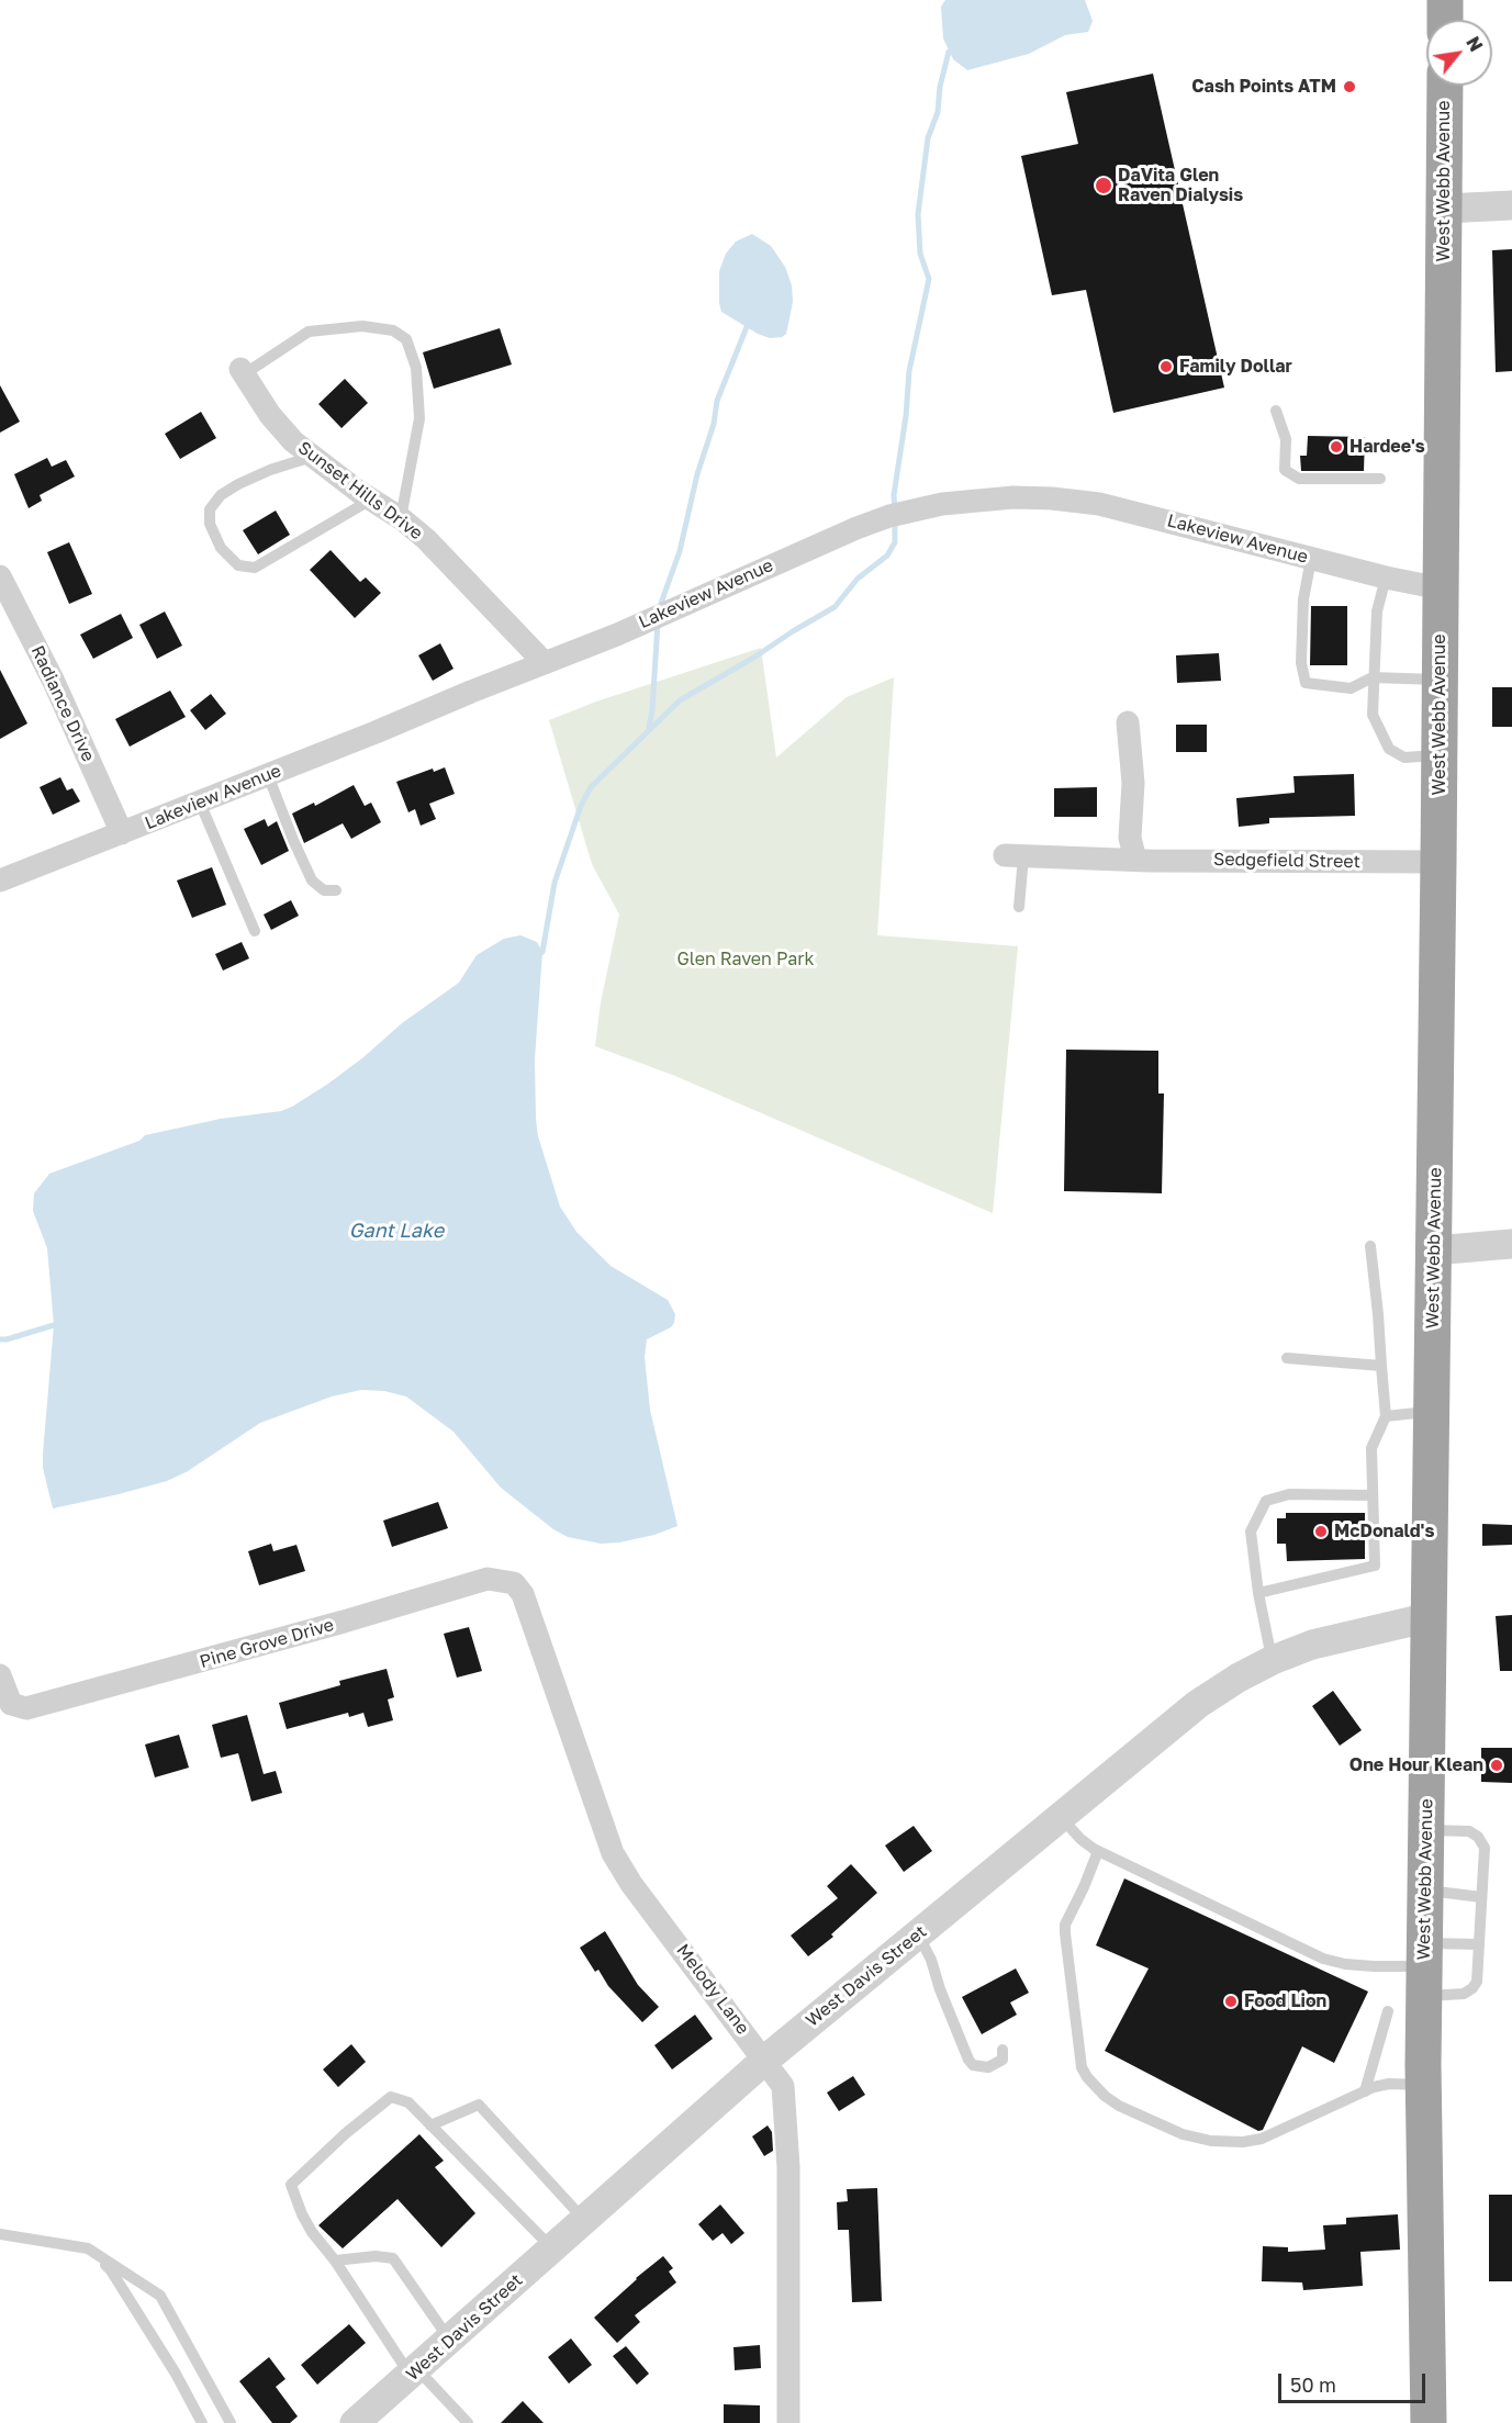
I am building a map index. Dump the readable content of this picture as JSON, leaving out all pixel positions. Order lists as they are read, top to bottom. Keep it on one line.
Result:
{"streets":{"highway":["West Webb Avenue"],"street":["Sunset Hills Drive","Lakeview Avenue","Radiance Drive","Sedgefield Street","Pine Grove Drive","West Davis Street","Melody Lane"]},"crossings":[["West Webb Avenue","Lakeview Avenue"],["West Webb Avenue","Sedgefield Street"],["West Webb Avenue","West Davis Street"],["Sunset Hills Drive","Lakeview Avenue"],["Lakeview Avenue","Radiance Drive"],["Pine Grove Drive","Melody Lane"],["West Davis Street","Melody Lane"]],"water":["Gant Lake"],"parks":["Glen Raven Park"],"places":["Cash Points ATM","DaVita Glen Raven Dialysis","Family Dollar","Hardee's","McDonald's","One Hour Klean","Food Lion"],"scale_bar":"50 m","north":"top right"}
